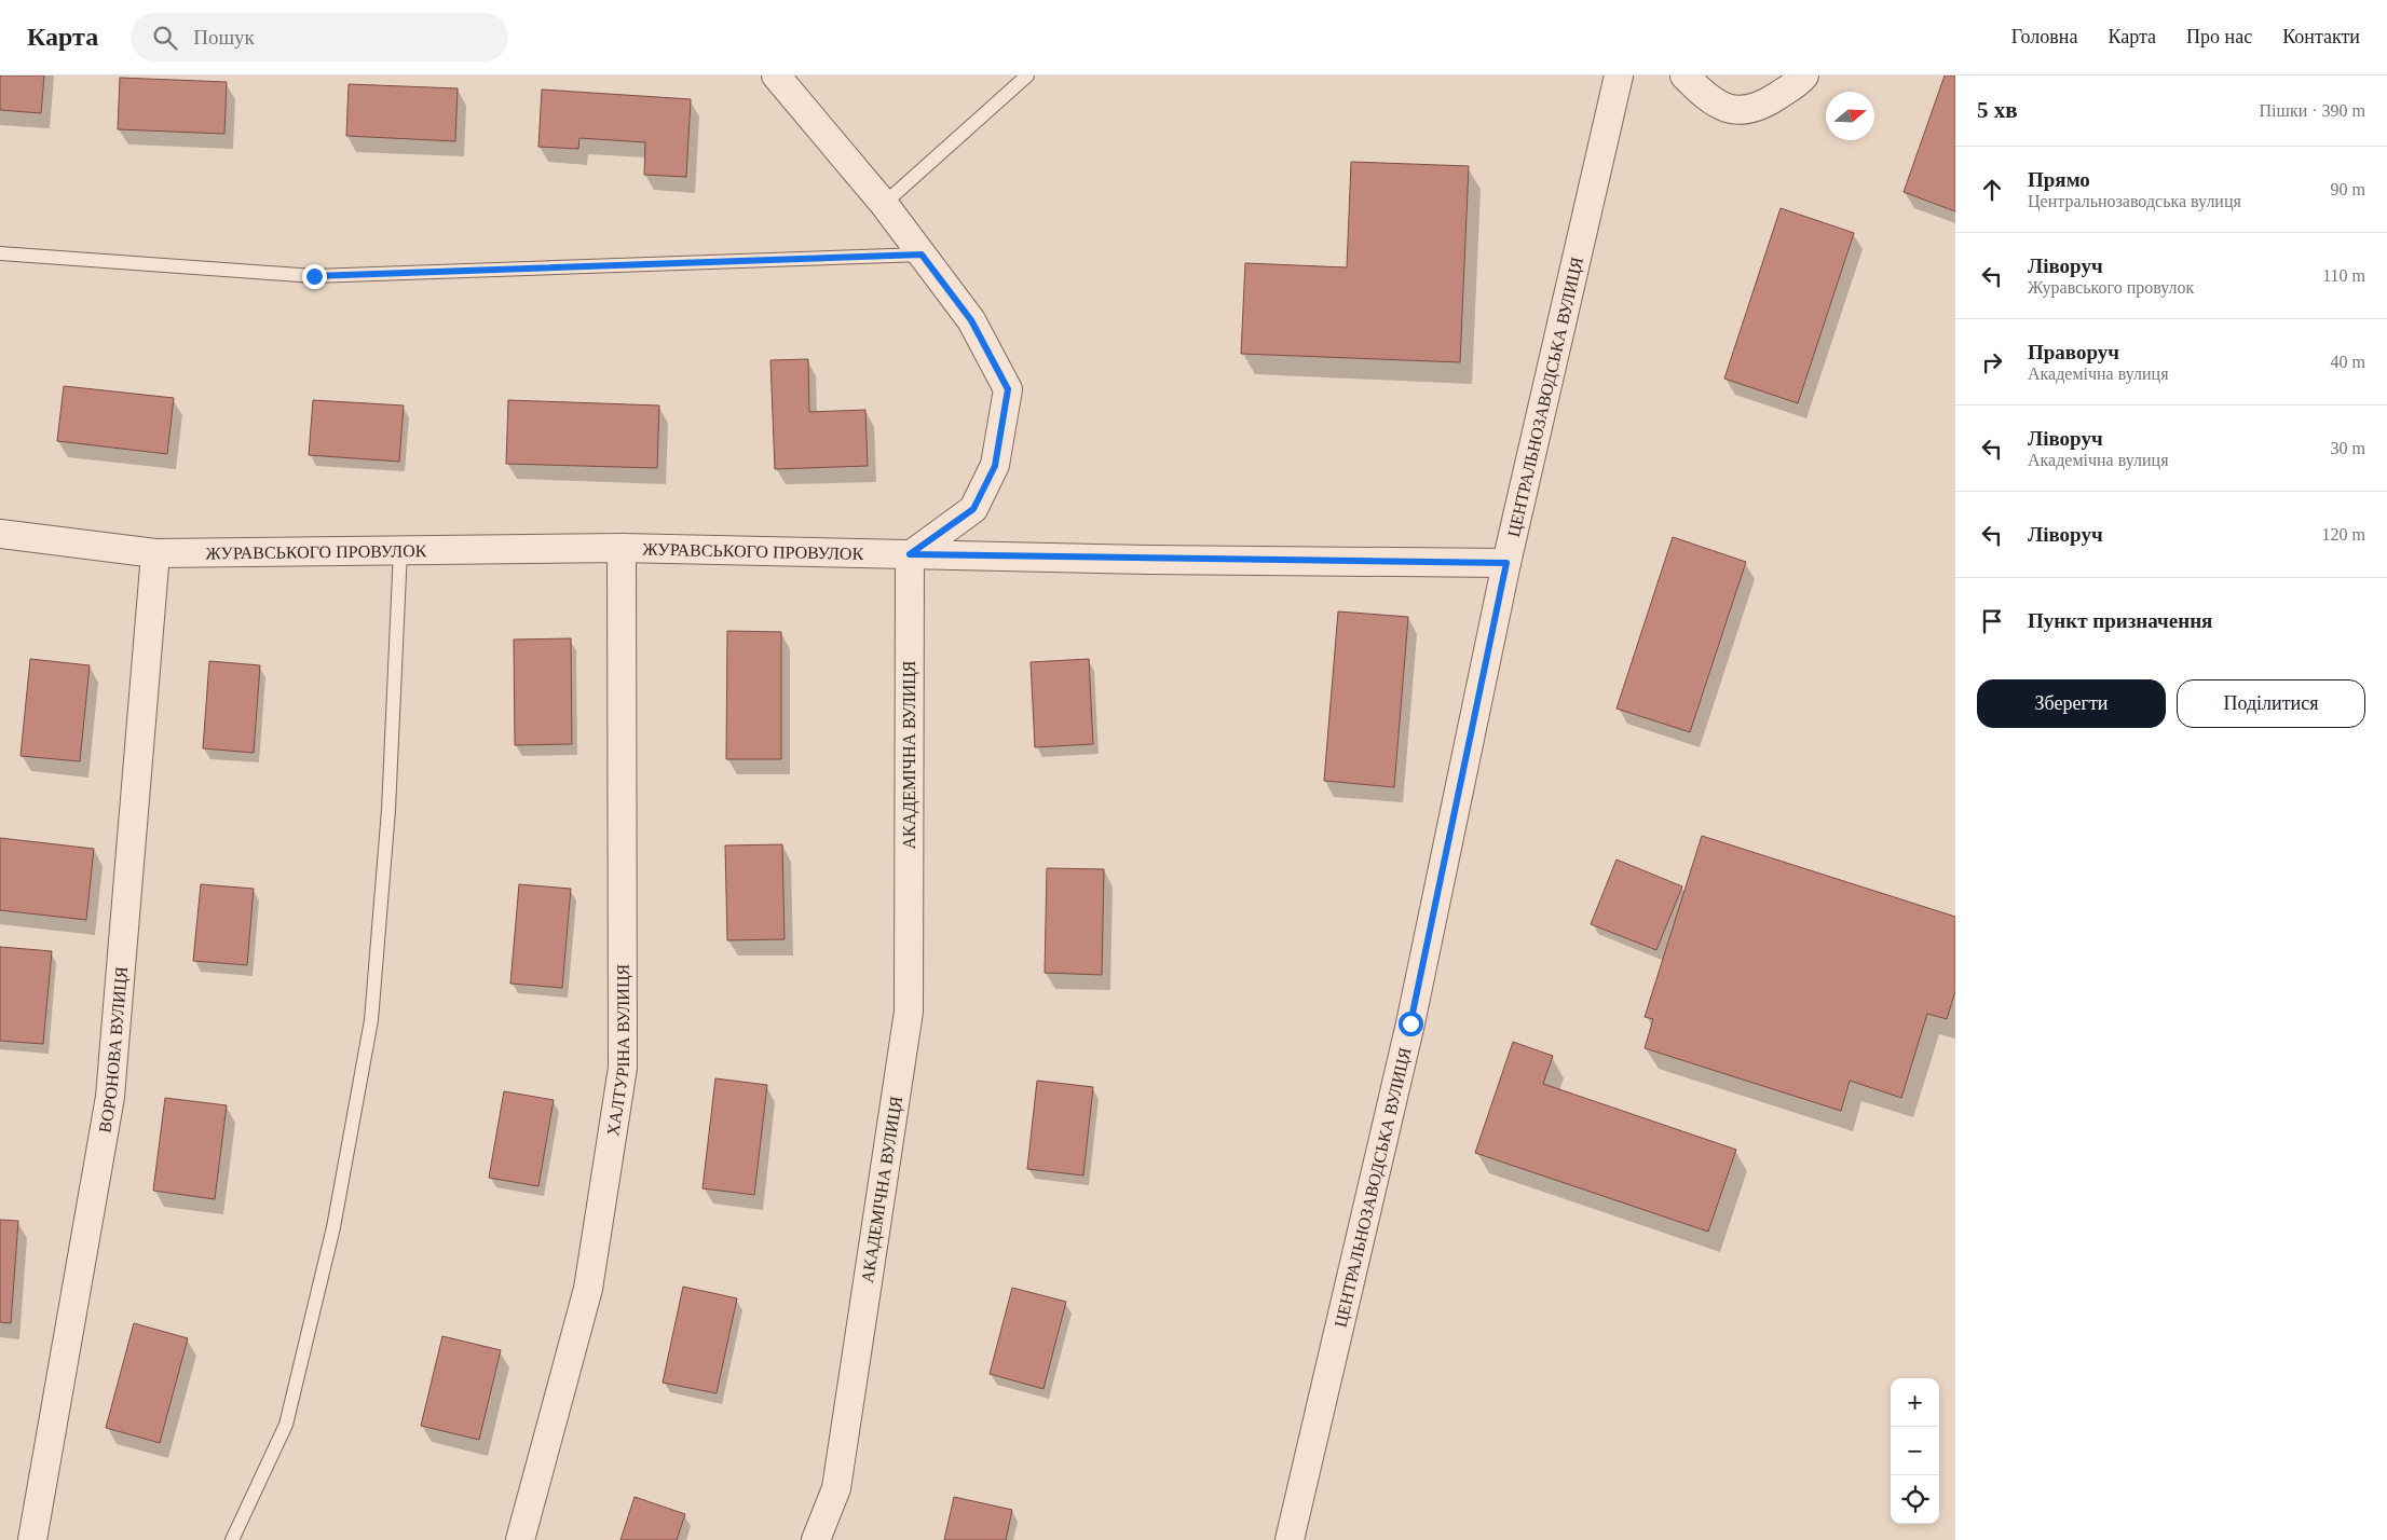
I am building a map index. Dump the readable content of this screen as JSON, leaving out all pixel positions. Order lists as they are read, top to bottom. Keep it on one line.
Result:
{"streets":{"street":["ЦЕНТРАЛЬНОЗАВОДСЬКА ВУЛИЦЯ","ЖУРАВСЬКОГО ПРОВУЛОК","АКАДЕМІЧНА ВУЛИЦЯ","ВОРОНОВА ВУЛИЦЯ","ХАЛТУРІНА ВУЛИЦЯ"]},"crossings":[["ЦЕНТРАЛЬНОЗАВОДСЬКА ВУЛИЦЯ","ЖУРАВСЬКОГО ПРОВУЛОК"],["ЖУРАВСЬКОГО ПРОВУЛОК","АКАДЕМІЧНА ВУЛИЦЯ"],["ЖУРАВСЬКОГО ПРОВУЛОК","ВОРОНОВА ВУЛИЦЯ"],["ЖУРАВСЬКОГО ПРОВУЛОК","ХАЛТУРІНА ВУЛИЦЯ"]],"north":"right","page":{"header":"Карта","search":"Пошук","nav":["Головна","Карта","Про нас","Контакти"],"heading":["5 хв","Пішки · 390 m"],"list":[["Прямо","Центральнозаводська вулиця","90 m"],["Ліворуч","Журавського провулок","110 m"],["Праворуч","Академічна вулиця","40 m"],["Ліворуч","Академічна вулиця","30 m"],["Ліворуч","120 m"],"Пункт призначення"],"buttons":["Зберегти","Поділитися"],"map_buttons":["+","−"]}}
